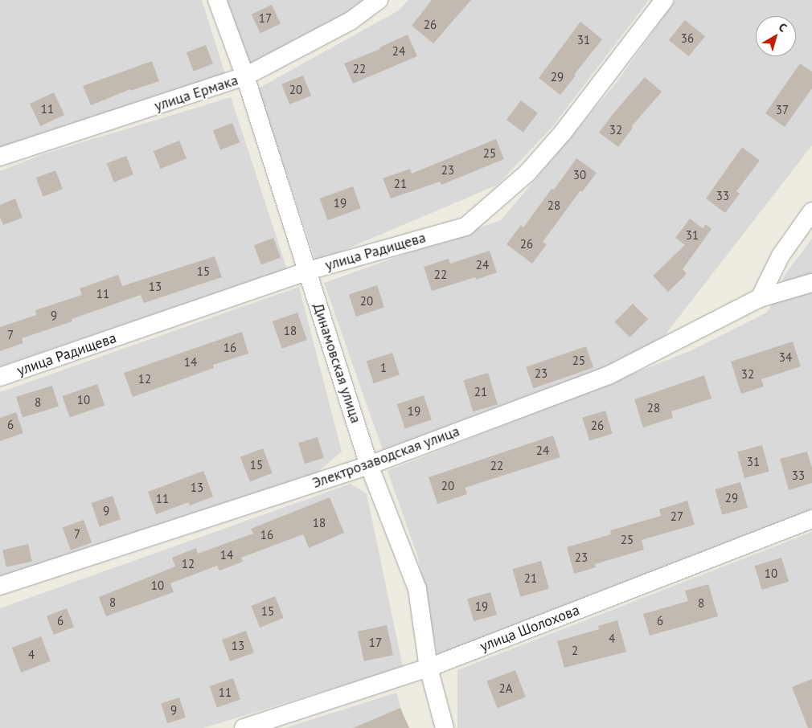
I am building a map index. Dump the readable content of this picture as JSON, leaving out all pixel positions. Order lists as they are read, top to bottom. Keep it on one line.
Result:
{"streets":{"street":["улица Ермака","улица Радищева","Динамовская улица","Электрозаводская улица","улица Шолохова"]},"crossings":[["улица Ермака","Динамовская улица"],["улица Радищева","Динамовская улица"],["Динамовская улица","Электрозаводская улица"],["Динамовская улица","улица Шолохова"]],"house_numbers":["17","26","36","31","24","22","29","20","11","37","32","25","23","30","21","33","19","28","31","26","24","15","22","13","11","20","9","18","7","16","34","25","14","1","23","32","12","21","10","8","28","19","6","26","24","31","15","22","33","20","13","29","11","9","27","18","7","16","25","14","23","12","10","21","10","8","8","19","15","6","6","4","17","13","2","4","2А","11","9"],"north":"top right"}
